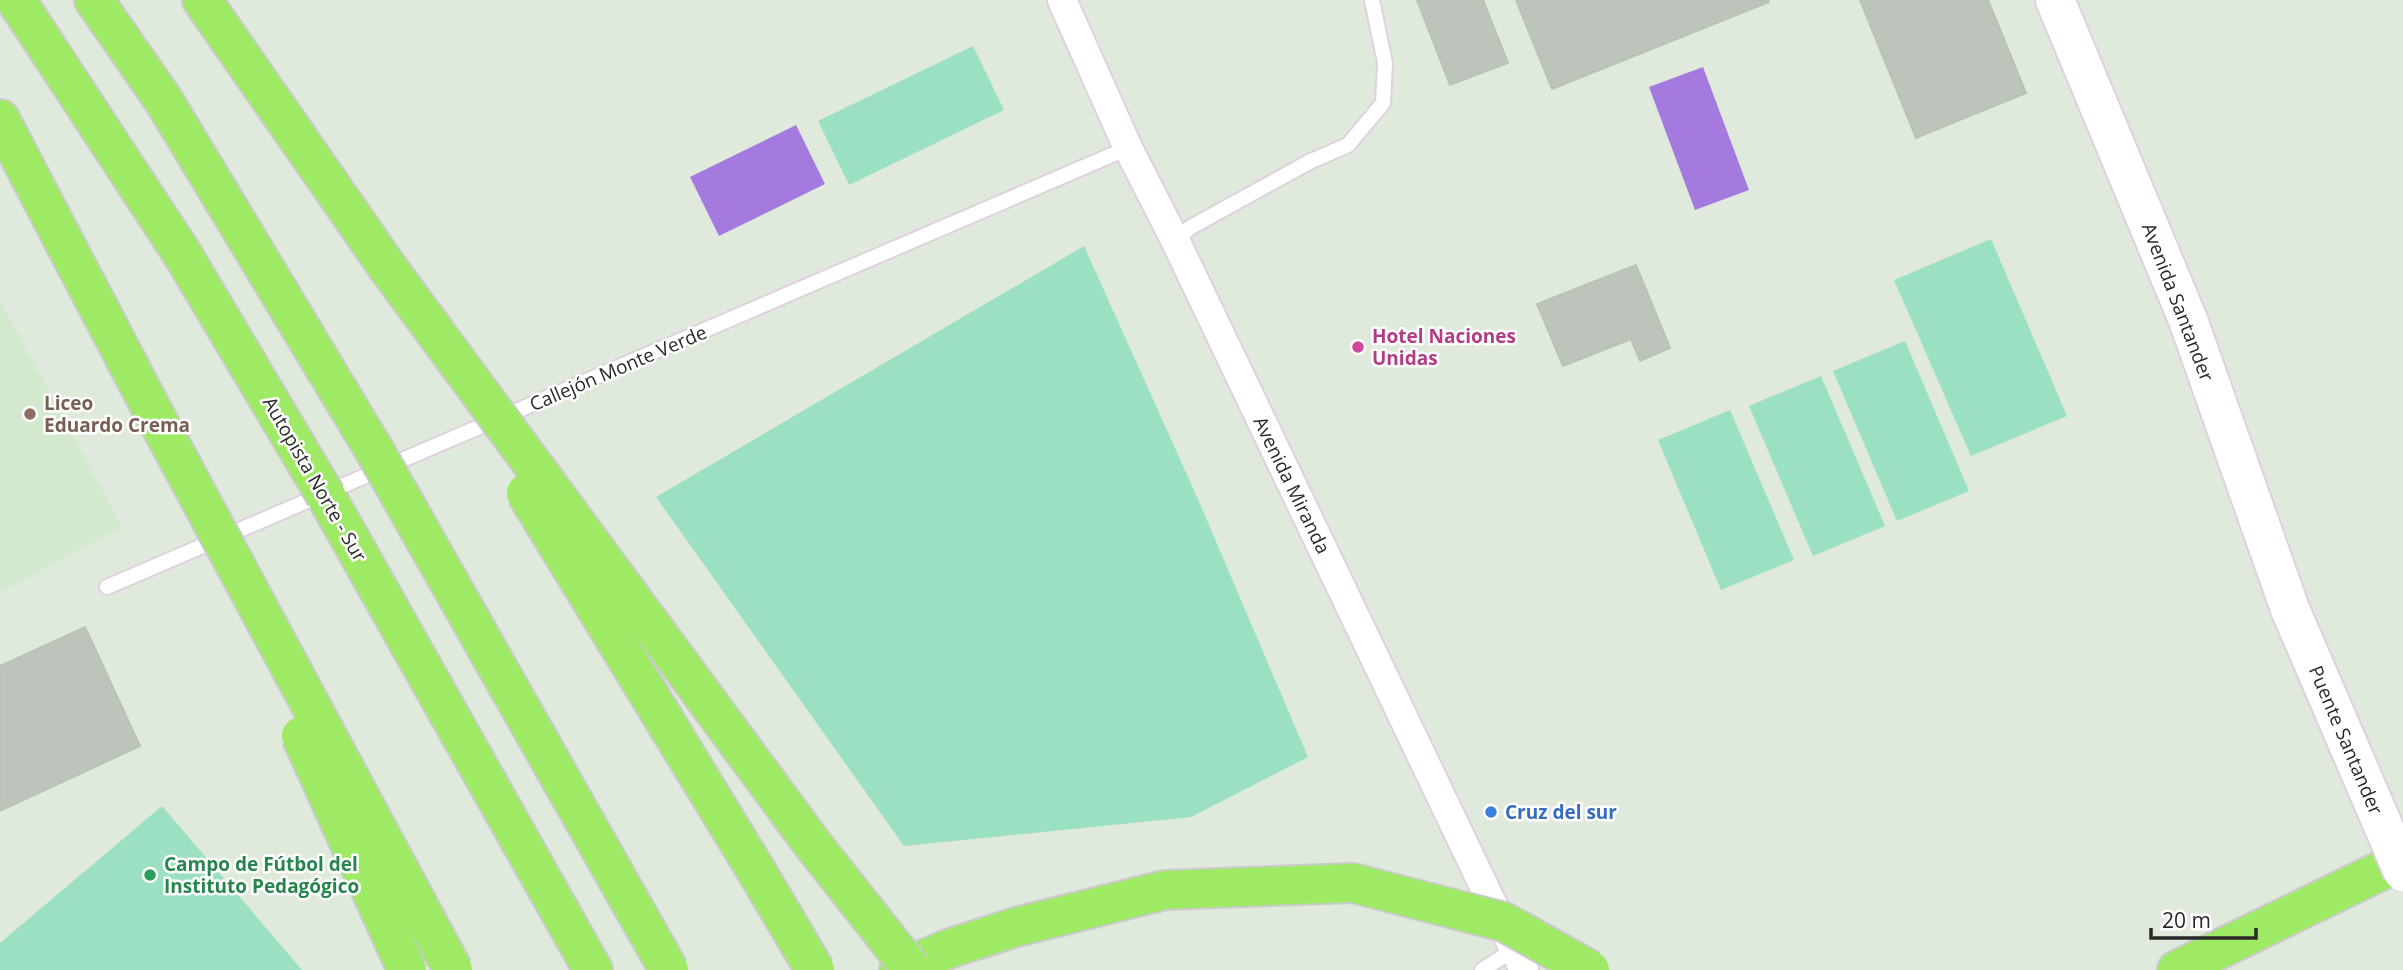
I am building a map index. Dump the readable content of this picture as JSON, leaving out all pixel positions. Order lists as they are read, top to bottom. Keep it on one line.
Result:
{"streets":{"highway":["Autopista Norte - Sur"],"street":["Avenida Santander","Avenida Miranda","Puente Santander"],"lane":["Callejón Monte Verde"]},"crossings":[["Avenida Santander","Puente Santander"],["Callejón Monte Verde","Avenida Miranda"]],"places":["Hotel Naciones Unidas","Liceo Eduardo Crema","Cruz del sur","Campo de Fútbol del Instituto Pedagógico"],"scale_bar":"20 m"}
